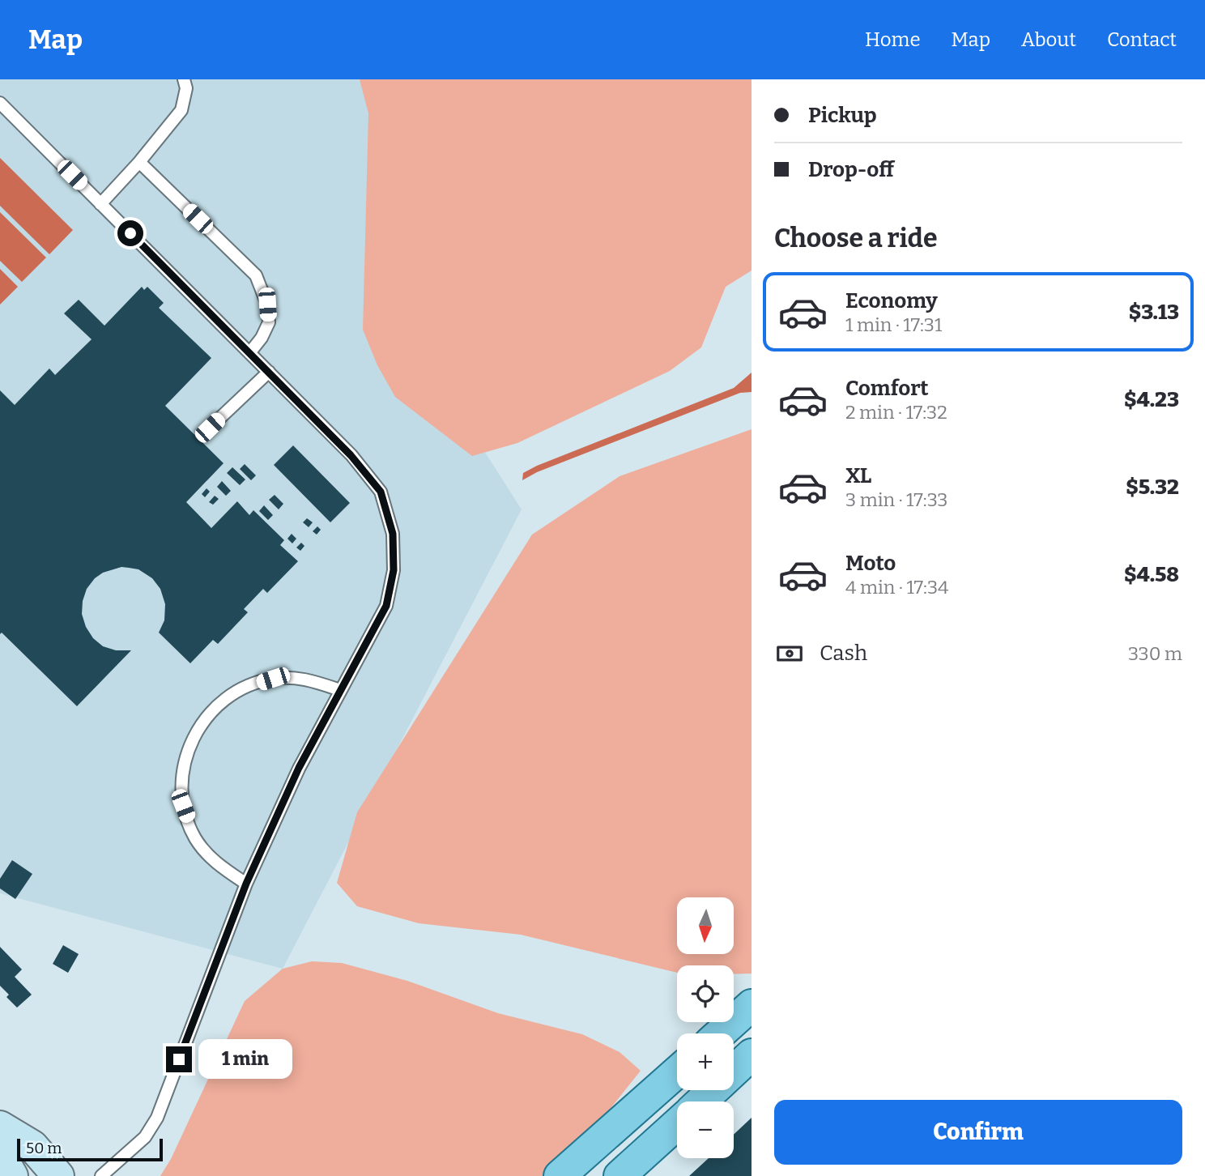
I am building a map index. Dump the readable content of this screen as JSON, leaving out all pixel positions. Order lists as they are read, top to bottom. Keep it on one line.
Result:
{"scale_bar":"50 m","north":"bottom","page":{"header":"Map","nav":["Home","Map","About","Contact"],"banner":["Pickup","Drop-off"],"heading":"Choose a ride","list":[{"name":"Economy","note":"1 min · 17:31","value":"$3.13"},{"name":"Comfort","note":"2 min · 17:32","value":"$4.23"},{"name":"XL","note":"3 min · 17:33","value":"$5.32"},{"name":"Moto","note":"4 min · 17:34","value":"$4.58"}],"pay":["Cash","330 m"],"map_buttons":["+","−"],"bubble":"1 min","buttons":"Confirm","scale":"50 m"}}
